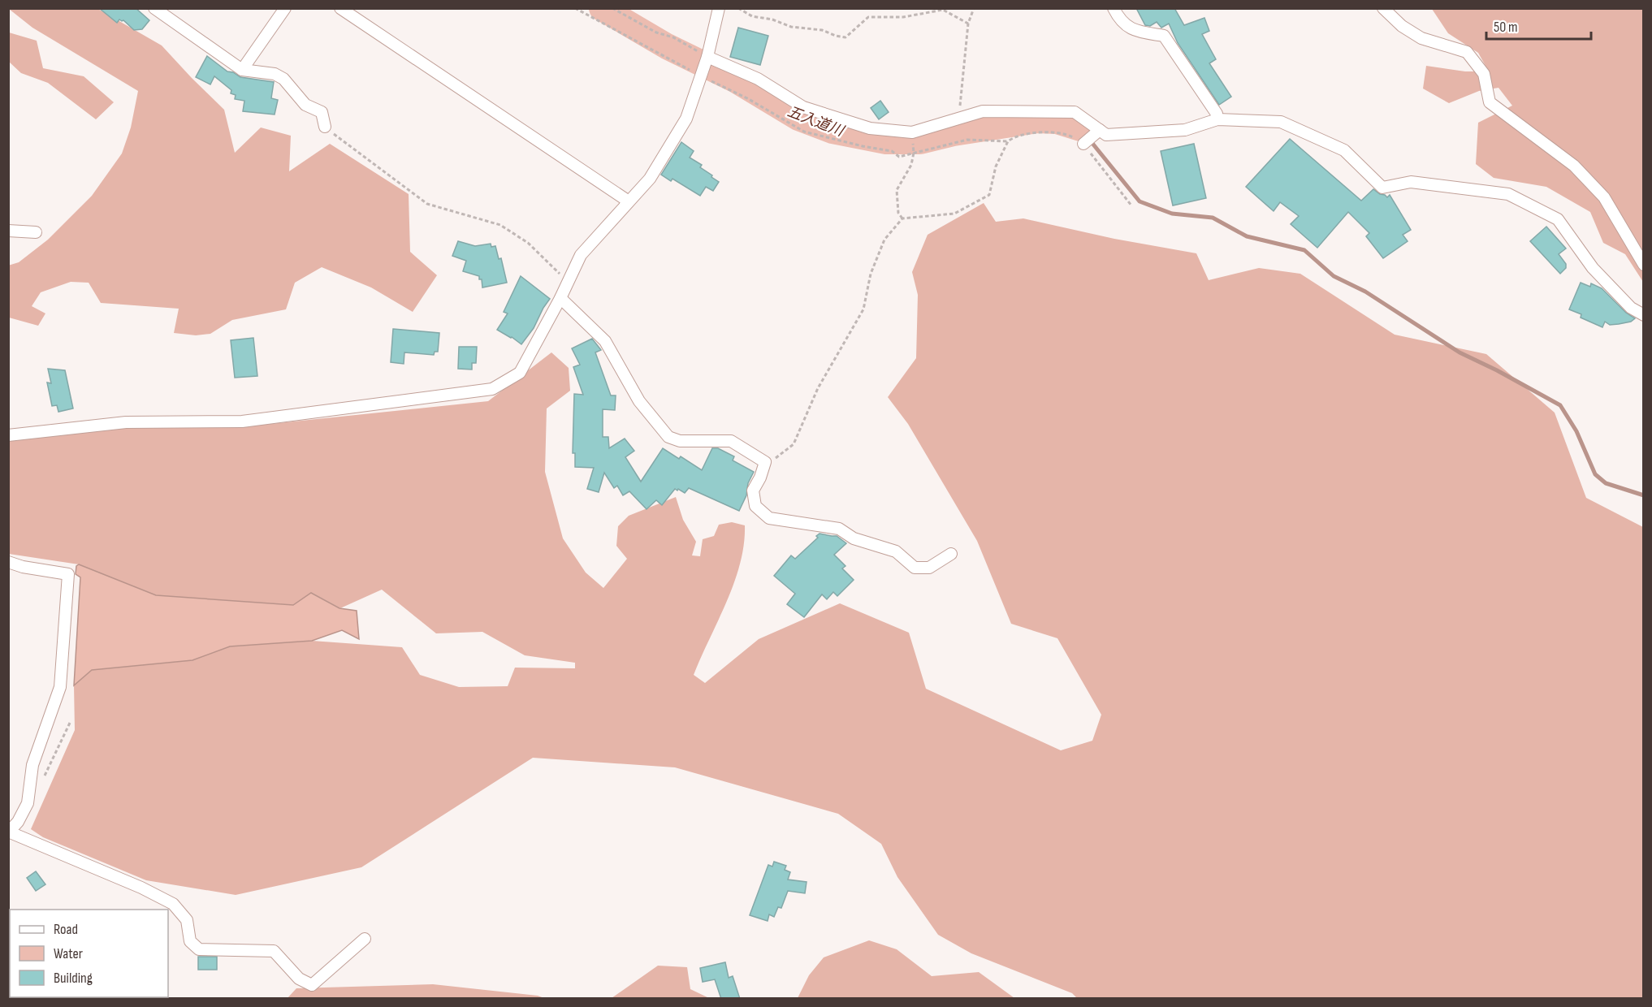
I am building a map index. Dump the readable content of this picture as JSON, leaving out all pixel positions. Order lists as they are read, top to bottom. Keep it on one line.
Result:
{"water":["五入道川"],"legend":["Road","Water","Building"],"scale_bar":"50 m"}
